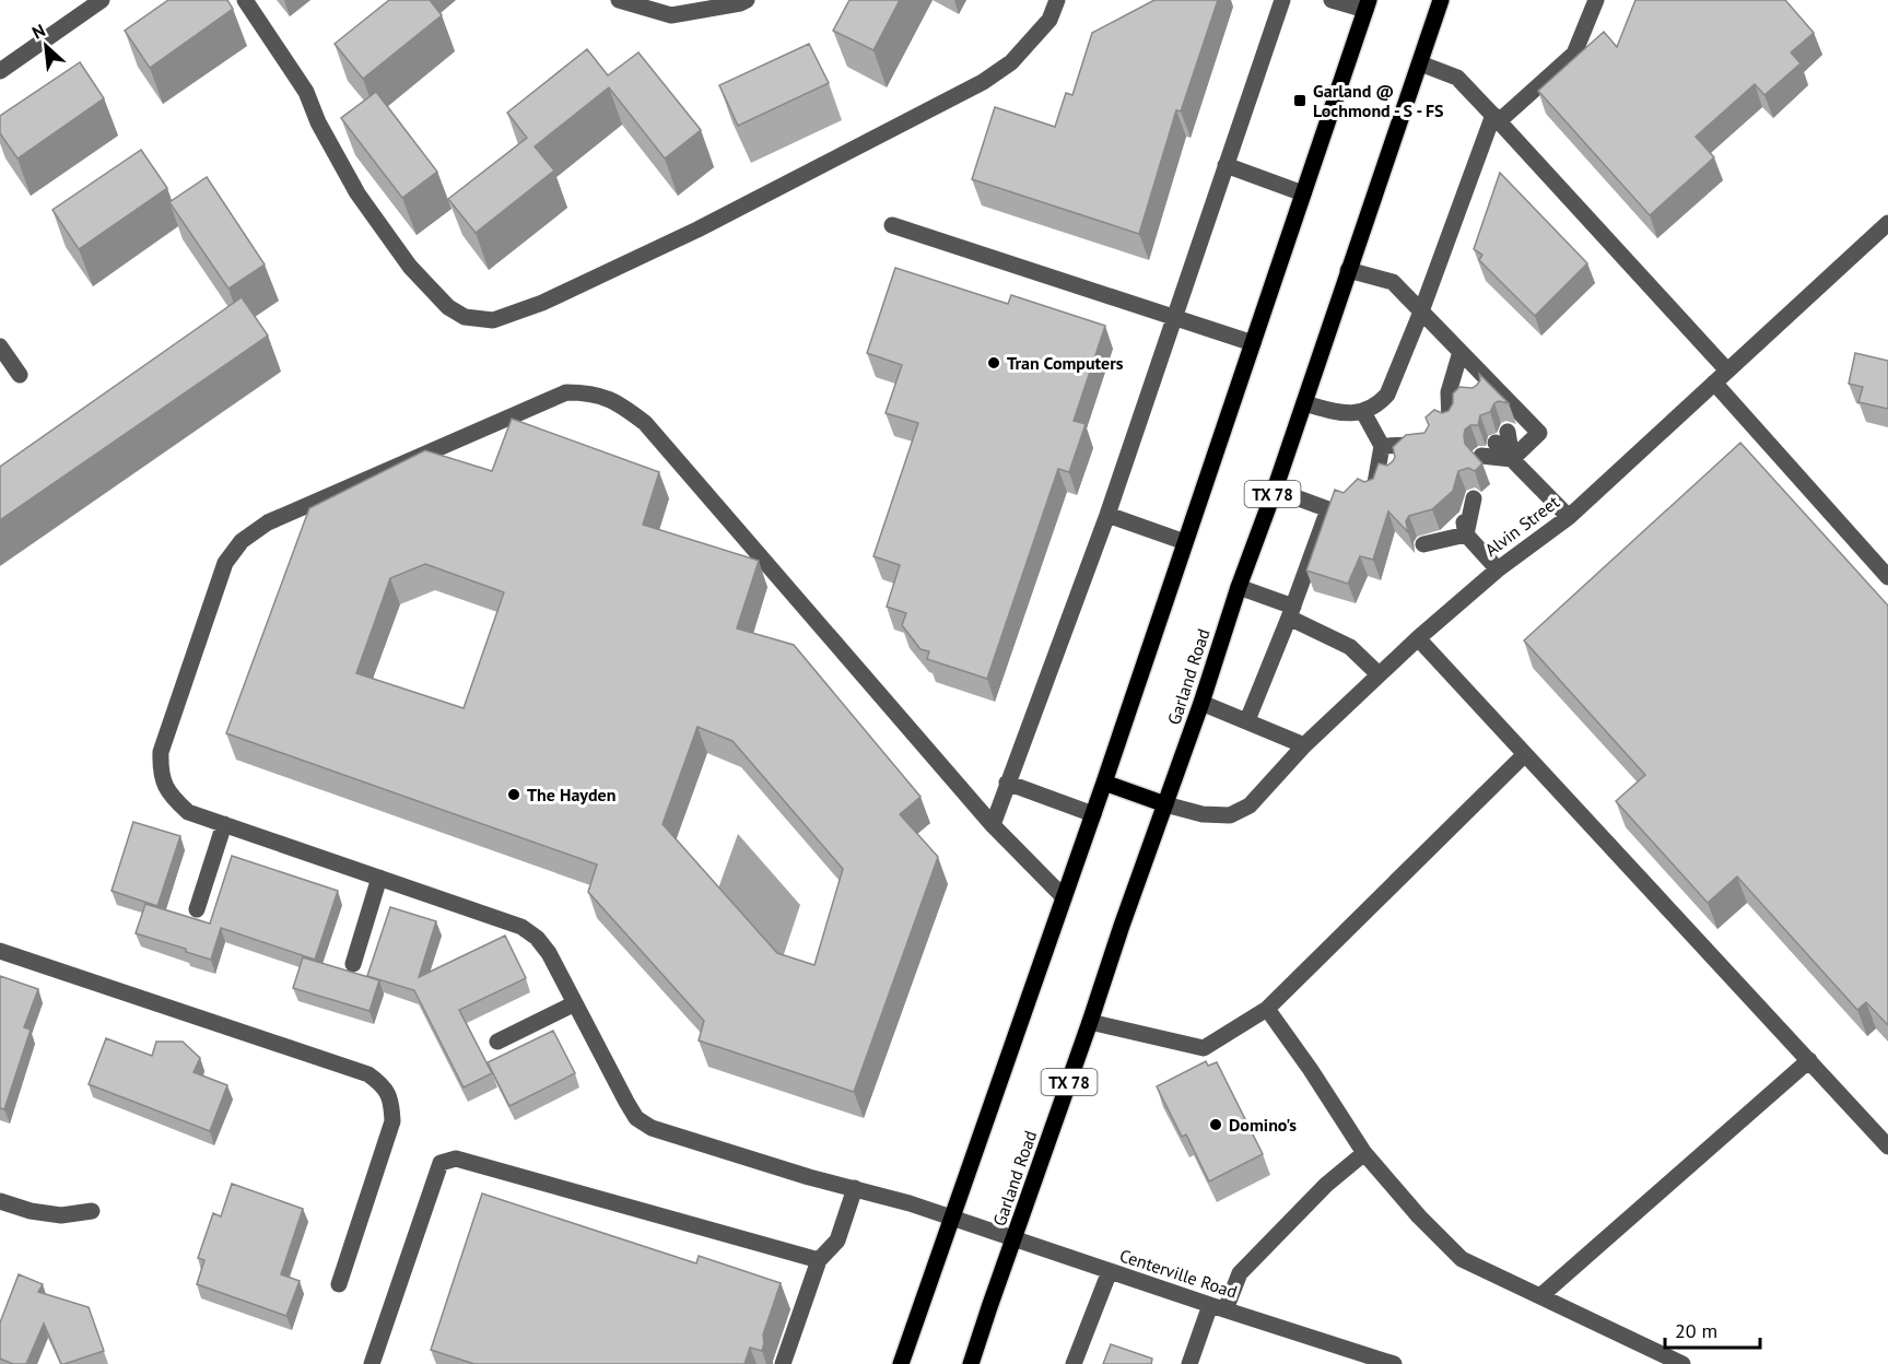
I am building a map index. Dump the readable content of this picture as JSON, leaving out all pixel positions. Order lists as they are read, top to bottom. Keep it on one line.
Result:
{"streets":{"main road":["TX 78","Garland Road"],"street":["Alvin Street","Centerville Road"]},"crossings":[["Alvin Street","Garland Road"],["Garland Road","Centerville Road"]],"places":{"transit":["Garland @ Lochmond - S - FS"],"other":["Tran Computers","The Hayden","Domino's"]},"scale_bar":"20 m","north":"top left"}
